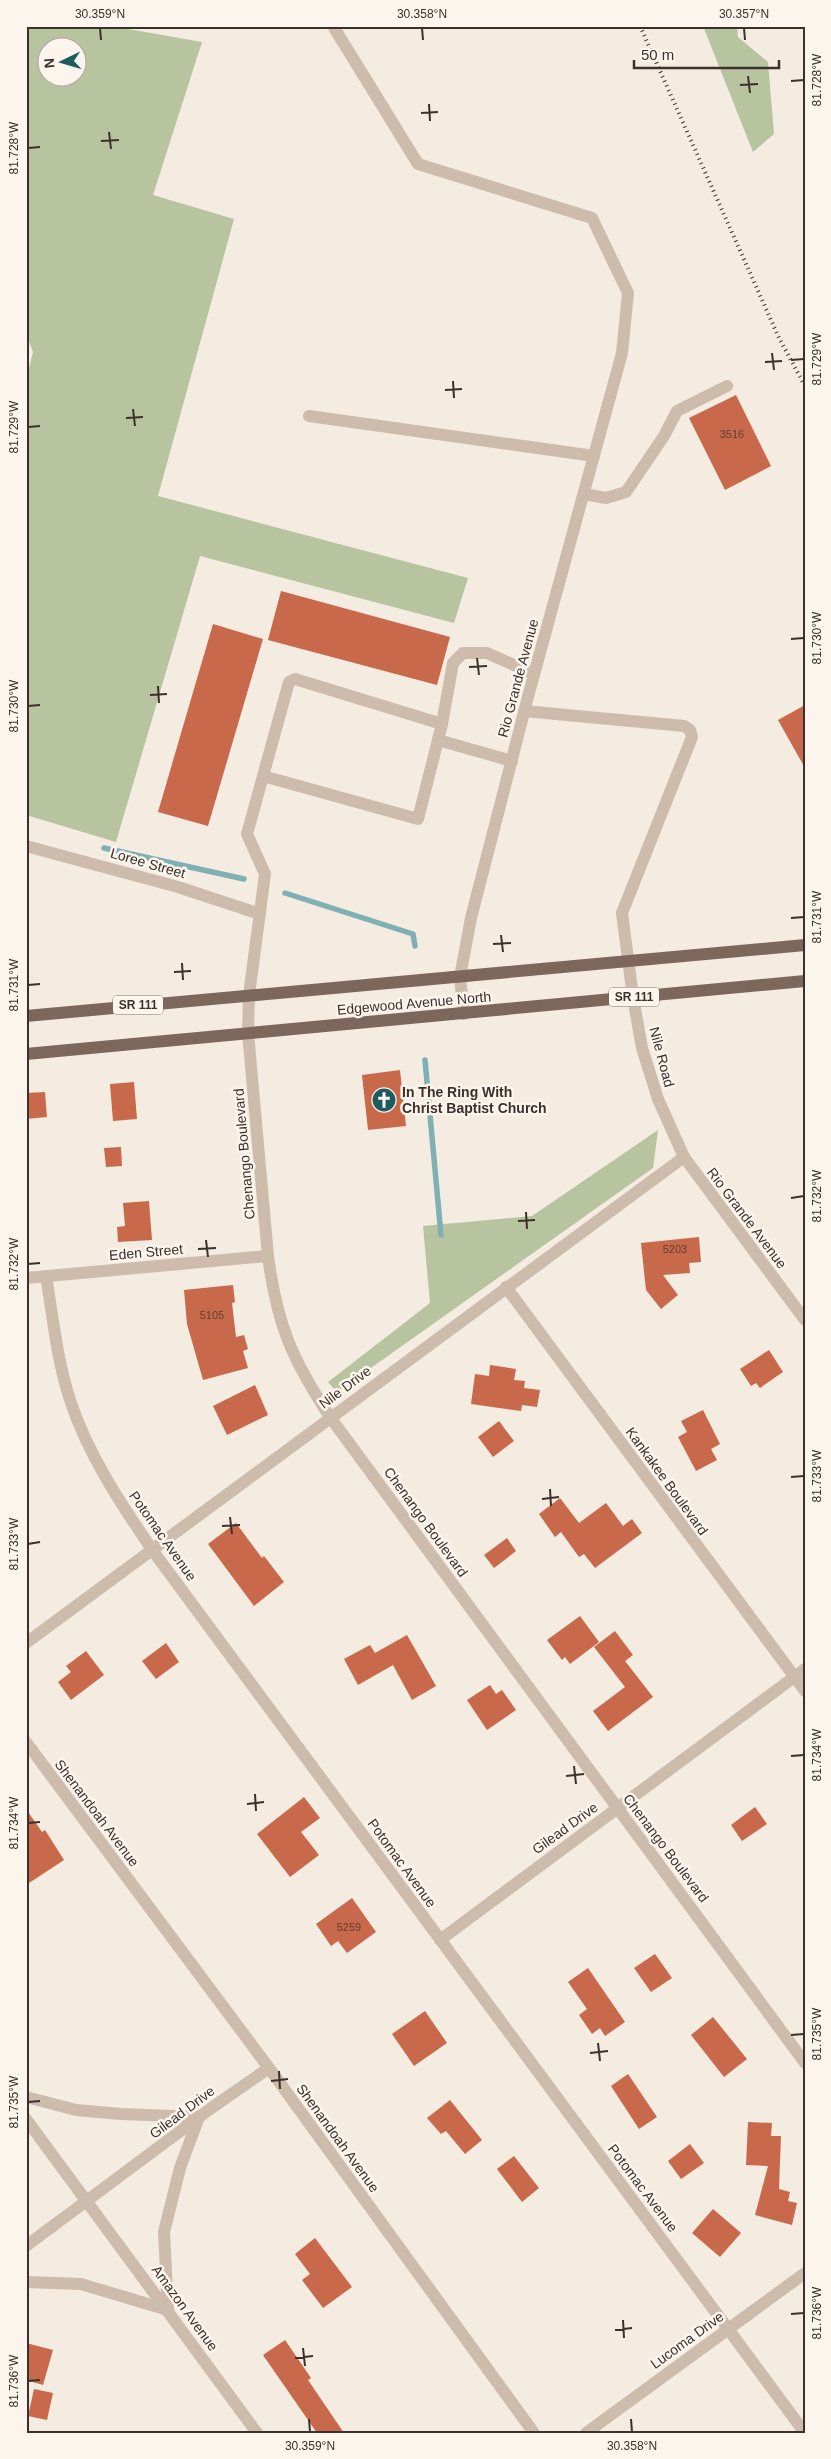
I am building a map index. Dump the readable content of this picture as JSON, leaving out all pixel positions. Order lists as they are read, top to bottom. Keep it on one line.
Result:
{"streets":{"main road":["SR 111","Edgewood Avenue North"],"street":["Rio Grande Avenue","Loree Street","Nile Road","Chenango Boulevard","Eden Street","Nile Drive","Kankakee Boulevard","Potomac Avenue","Shenandoah Avenue","Gilead Drive","Amazon Avenue","Lucoma Drive"]},"crossings":[["Rio Grande Avenue","Edgewood Avenue North"],["Rio Grande Avenue","Nile Road"],["Rio Grande Avenue","Nile Drive"],["Loree Street","Chenango Boulevard"],["Edgewood Avenue North","Nile Road"],["Edgewood Avenue North","Chenango Boulevard"],["Nile Road","Nile Drive"],["Chenango Boulevard","Eden Street"],["Chenango Boulevard","Nile Drive"],["Chenango Boulevard","Gilead Drive"],["Eden Street","Potomac Avenue"],["Nile Drive","Kankakee Boulevard"],["Nile Drive","Potomac Avenue"],["Kankakee Boulevard","Gilead Drive"],["Potomac Avenue","Gilead Drive"],["Potomac Avenue","Lucoma Drive"],["Shenandoah Avenue","Gilead Drive"],["Gilead Drive","Amazon Avenue"]],"places":{"church":["In The Ring With Christ Baptist Church"]},"house_numbers":["3516","5203","5105","5259"],"scale_bar":"50 m","north":"left","coordinates":["30.359°N","30.358°N","30.357°N","81.728°W","81.729°W","81.730°W","81.731°W","81.732°W","81.733°W","81.734°W","81.735°W","81.736°W"]}
